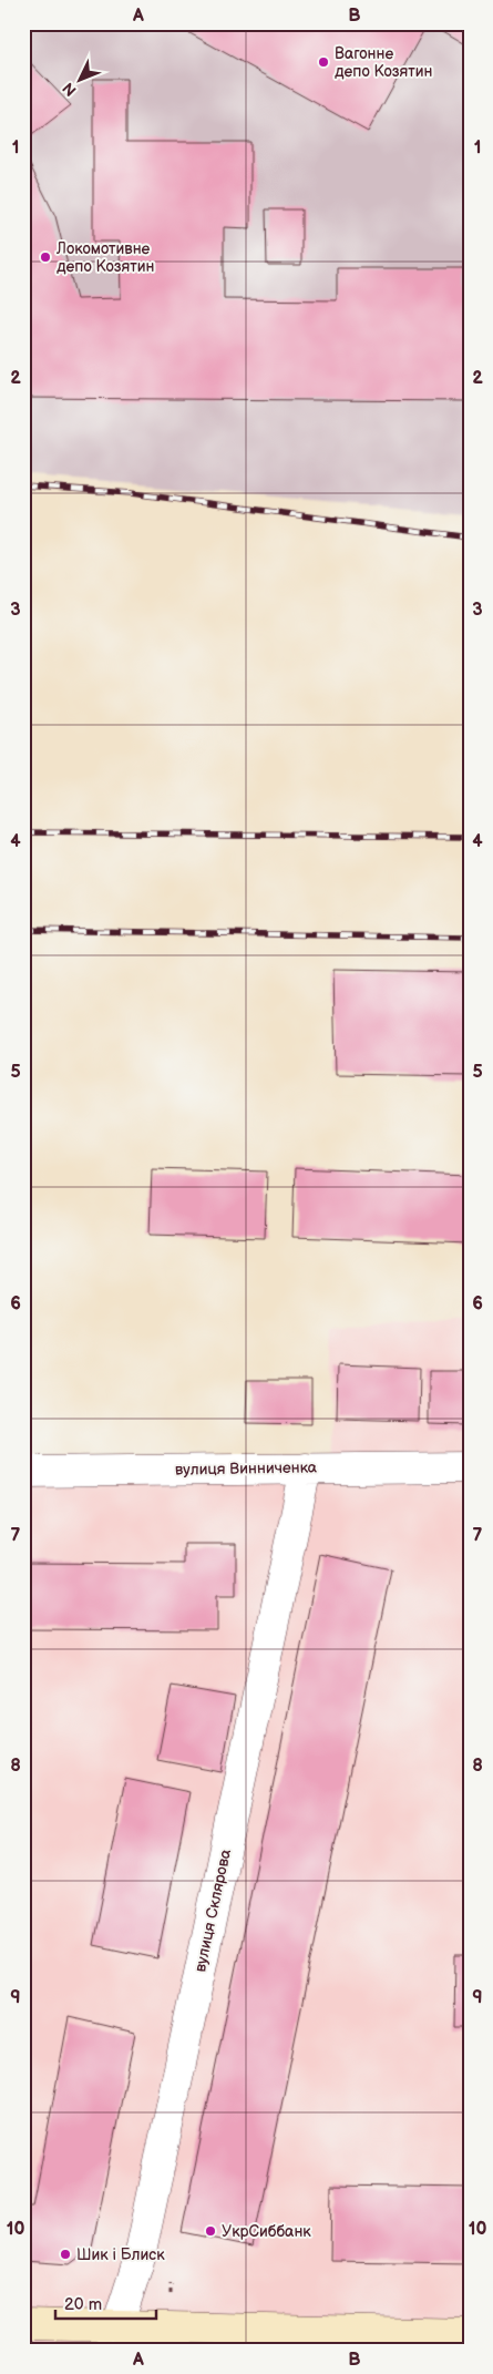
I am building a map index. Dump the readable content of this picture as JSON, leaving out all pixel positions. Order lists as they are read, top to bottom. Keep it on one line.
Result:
{"streets":{"street":["вулиця Винниченка","вулиця Склярова"]},"crossings":[["вулиця Винниченка","вулиця Склярова"]],"places":["Вагонне депо Козятин","Локомотивне депо Козятин","УкрСиббанк","Шик і Блиск"],"scale_bar":"20 m","north":"bottom left","grid":{"columns":["A","B"],"rows":["1","2","3","4","5","6","7","8","9","10"]}}
